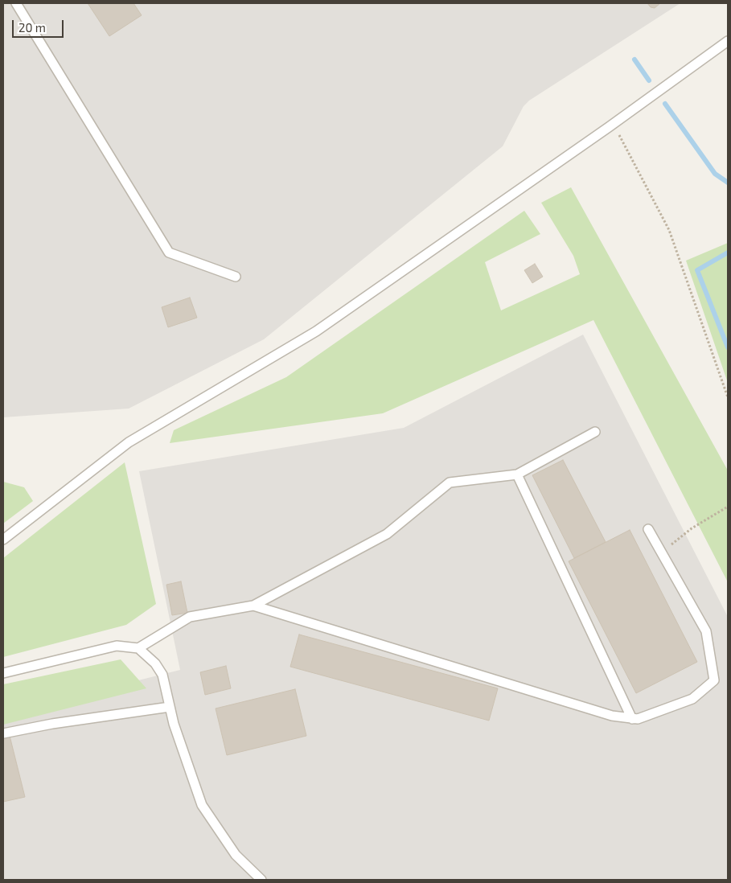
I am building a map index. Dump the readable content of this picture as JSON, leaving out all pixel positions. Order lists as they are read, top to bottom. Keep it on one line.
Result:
{"scale_bar":"20 m"}
